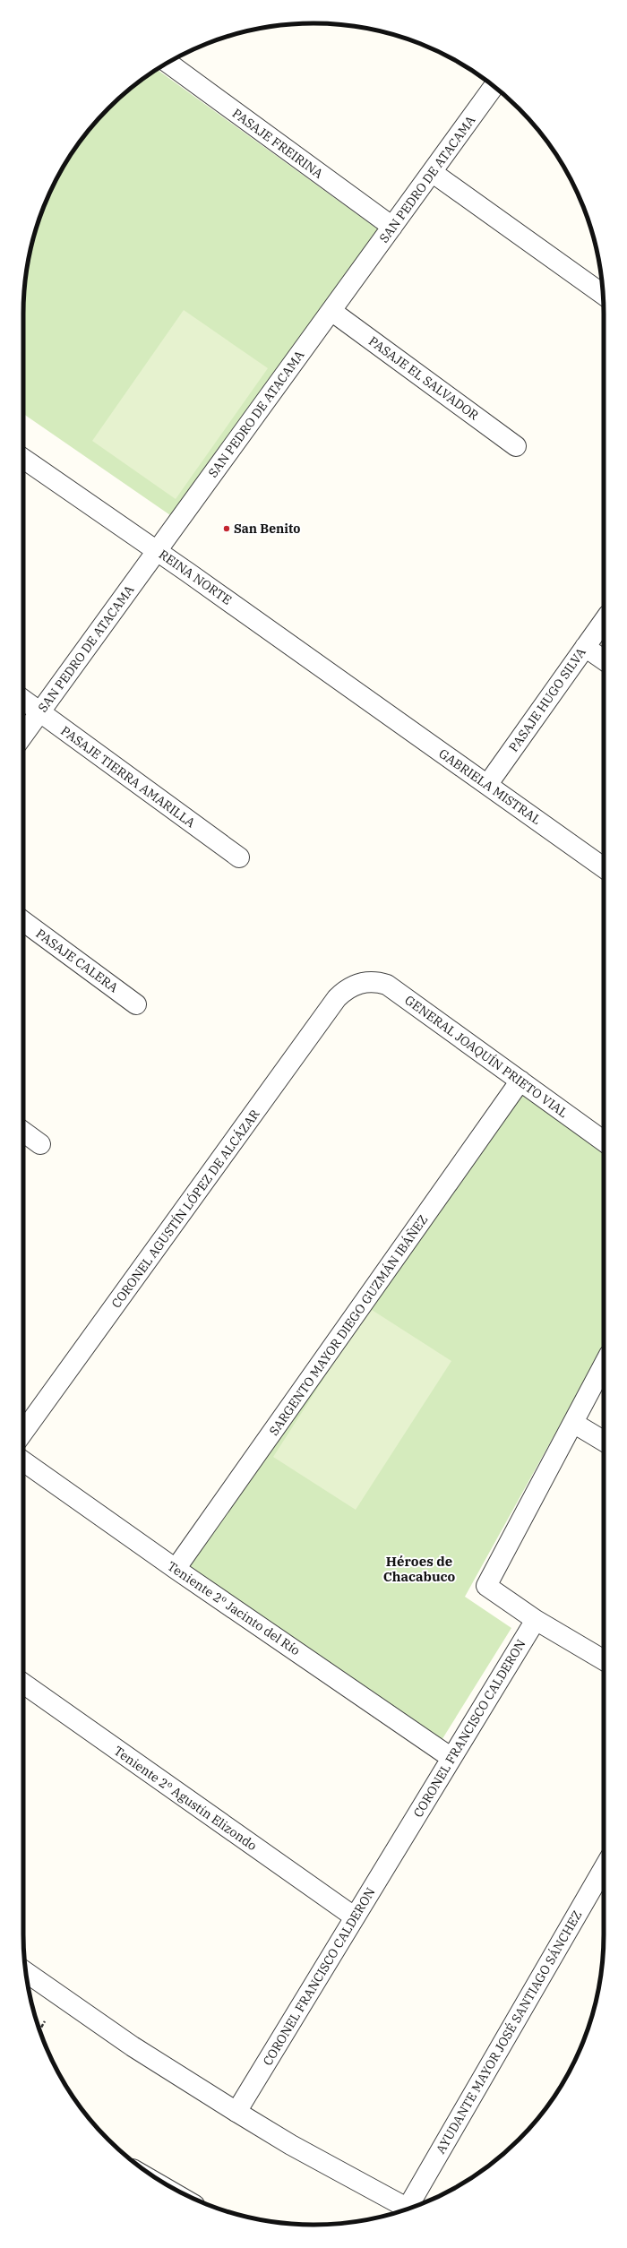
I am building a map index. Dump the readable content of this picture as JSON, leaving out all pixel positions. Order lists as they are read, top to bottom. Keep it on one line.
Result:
{"streets":{"street":["PASAJE FREIRINA","SAN PEDRO DE ATACAMA","PASAJE EL SALVADOR","REINA NORTE","PASAJE HUGO SILVA","PASAJE TIERRA AMARILLA","GABRIELA MISTRAL","PASAJE CALERA","GENERAL JOAQUÍN PRIETO VIAL","CORONEL AGUSTÍN LÓPEZ DE ALCÁZAR","SARGENTO MAYOR DIEGO GUZMÁN IBÁÑEZ","Teniente 2º Jacinto del Río","CORONEL FRANCISCO CALDERON","Teniente 2º Agustín Elizondo","AYUDANTE MAYOR JOSÉ SANTIAGO SÁNCHEZ"]},"crossings":[["PASAJE FREIRINA","SAN PEDRO DE ATACAMA"],["SAN PEDRO DE ATACAMA","PASAJE EL SALVADOR"],["SAN PEDRO DE ATACAMA","REINA NORTE"],["SAN PEDRO DE ATACAMA","PASAJE TIERRA AMARILLA"],["REINA NORTE","GABRIELA MISTRAL"],["PASAJE HUGO SILVA","GABRIELA MISTRAL"],["GENERAL JOAQUÍN PRIETO VIAL","CORONEL AGUSTÍN LÓPEZ DE ALCÁZAR"],["GENERAL JOAQUÍN PRIETO VIAL","SARGENTO MAYOR DIEGO GUZMÁN IBÁÑEZ"],["SARGENTO MAYOR DIEGO GUZMÁN IBÁÑEZ","Teniente 2º Jacinto del Río"],["Teniente 2º Jacinto del Río","CORONEL FRANCISCO CALDERON"],["CORONEL FRANCISCO CALDERON","Teniente 2º Agustín Elizondo"]],"districts":["Héroes de Chacabuco"],"places":["San Benito"]}
